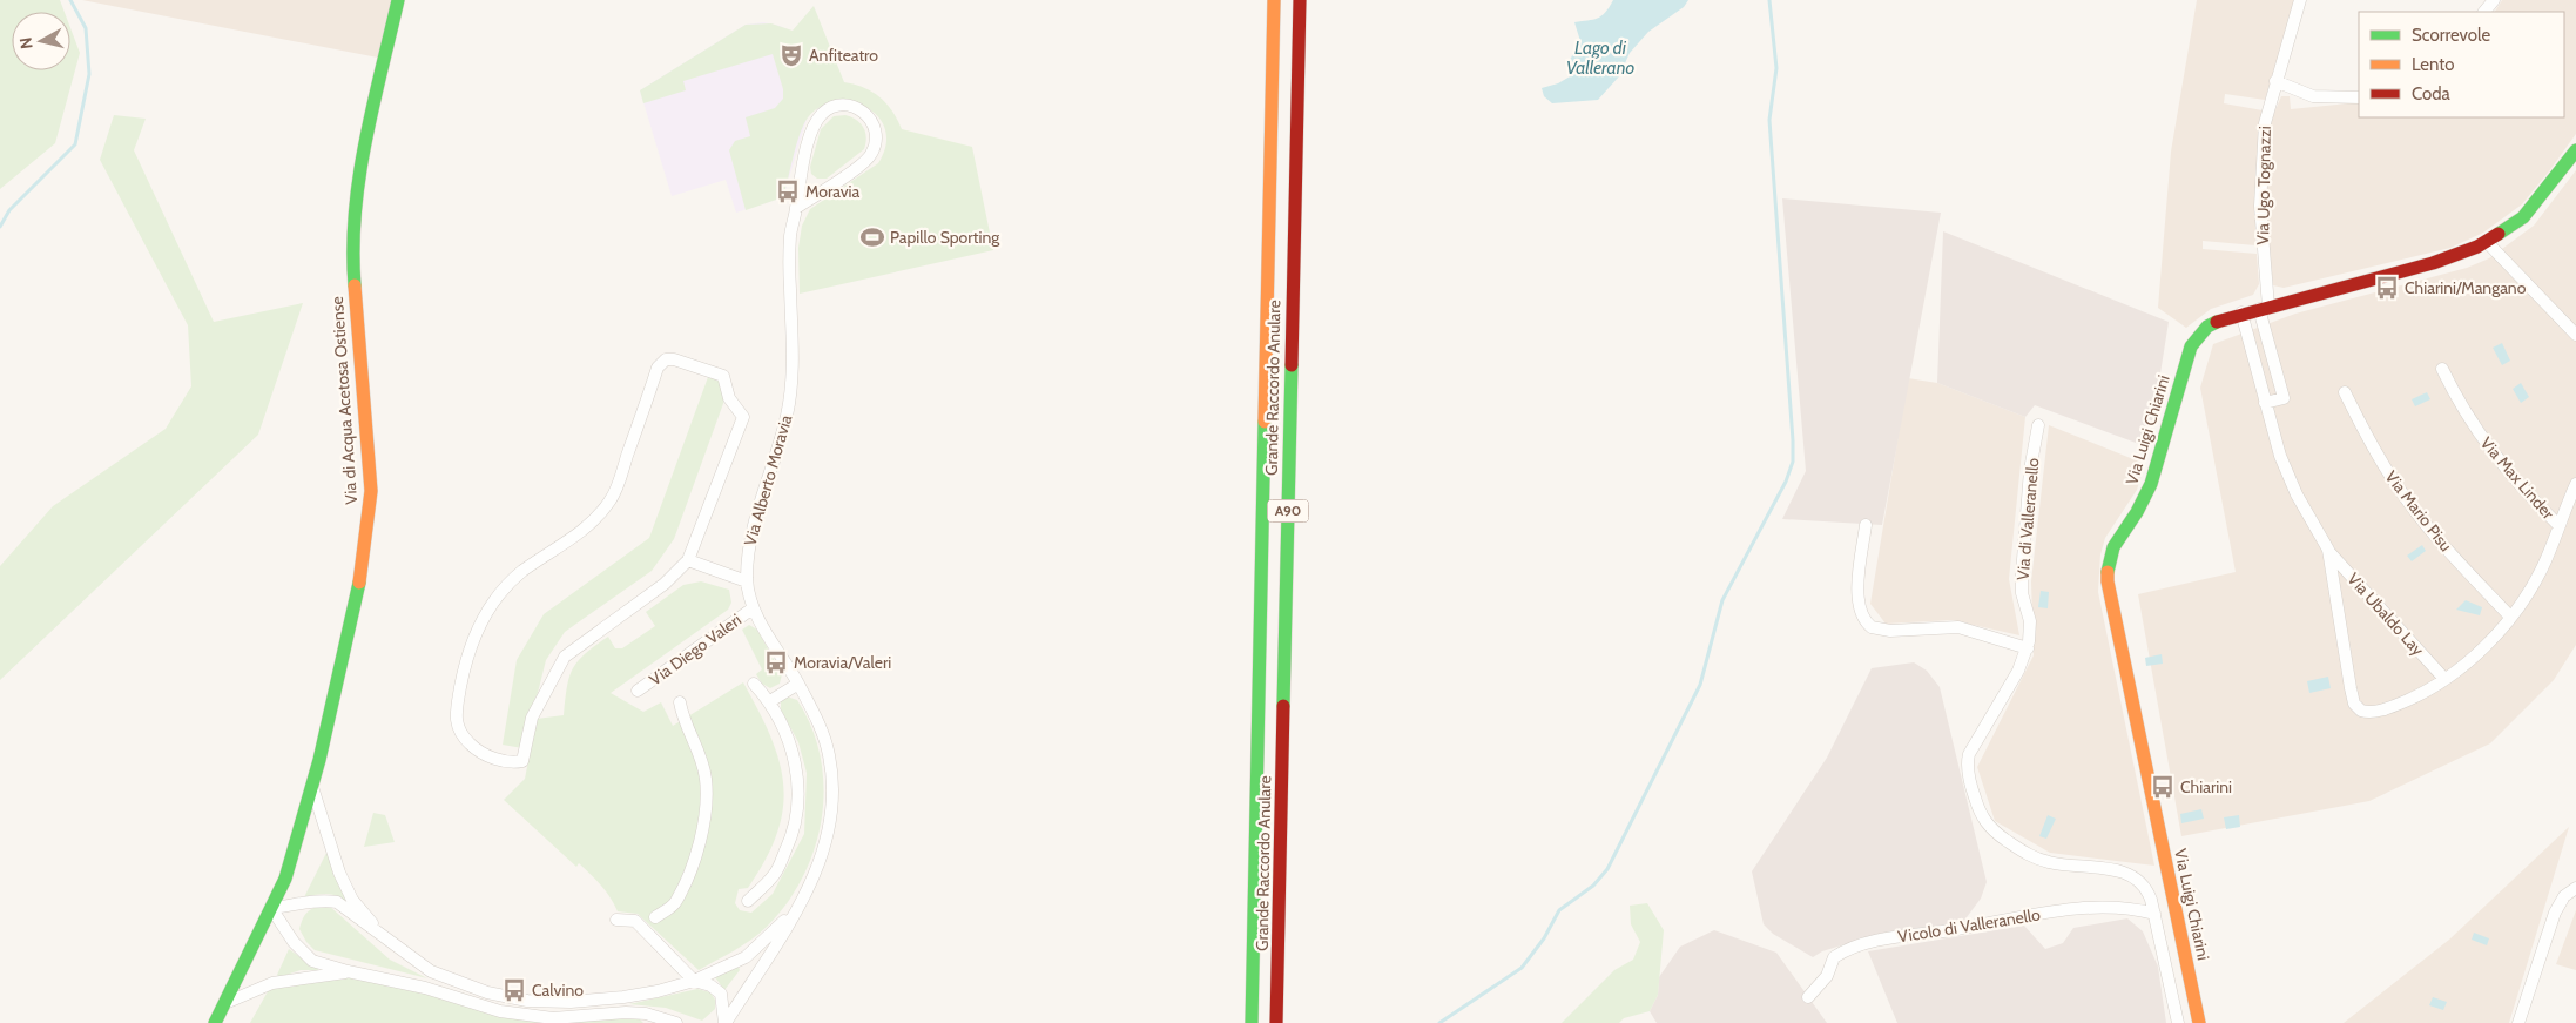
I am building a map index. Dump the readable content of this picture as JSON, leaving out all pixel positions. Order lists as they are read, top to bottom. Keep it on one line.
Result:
{"streets":{"main road":["Grande Raccordo Anulare","Via di Acqua Acetosa Ostiense","Via Luigi Chiarini","A90"],"street":["Via Ugo Tognazzi","Via Max Linder","Via Alberto Moravia","Via Mario Pisu","Via di Valleranello","Via Ubaldo Lay","Via Diego Valeri","Vicolo di Valleranello"]},"crossings":[["Via Ugo Tognazzi","Via Luigi Chiarini"],["Via Alberto Moravia","Via Diego Valeri"],["Via di Valleranello","Vicolo di Valleranello"]],"water":["Lago di Vallerano"],"places":{"theatre":["Anfiteatro"],"bus stop":["Moravia","Chiarini/Mangano","Moravia/Valeri","Chiarini","Calvino"],"sports":["Papillo Sporting"]},"legend":["Scorrevole","Lento","Coda"],"north":"left"}
